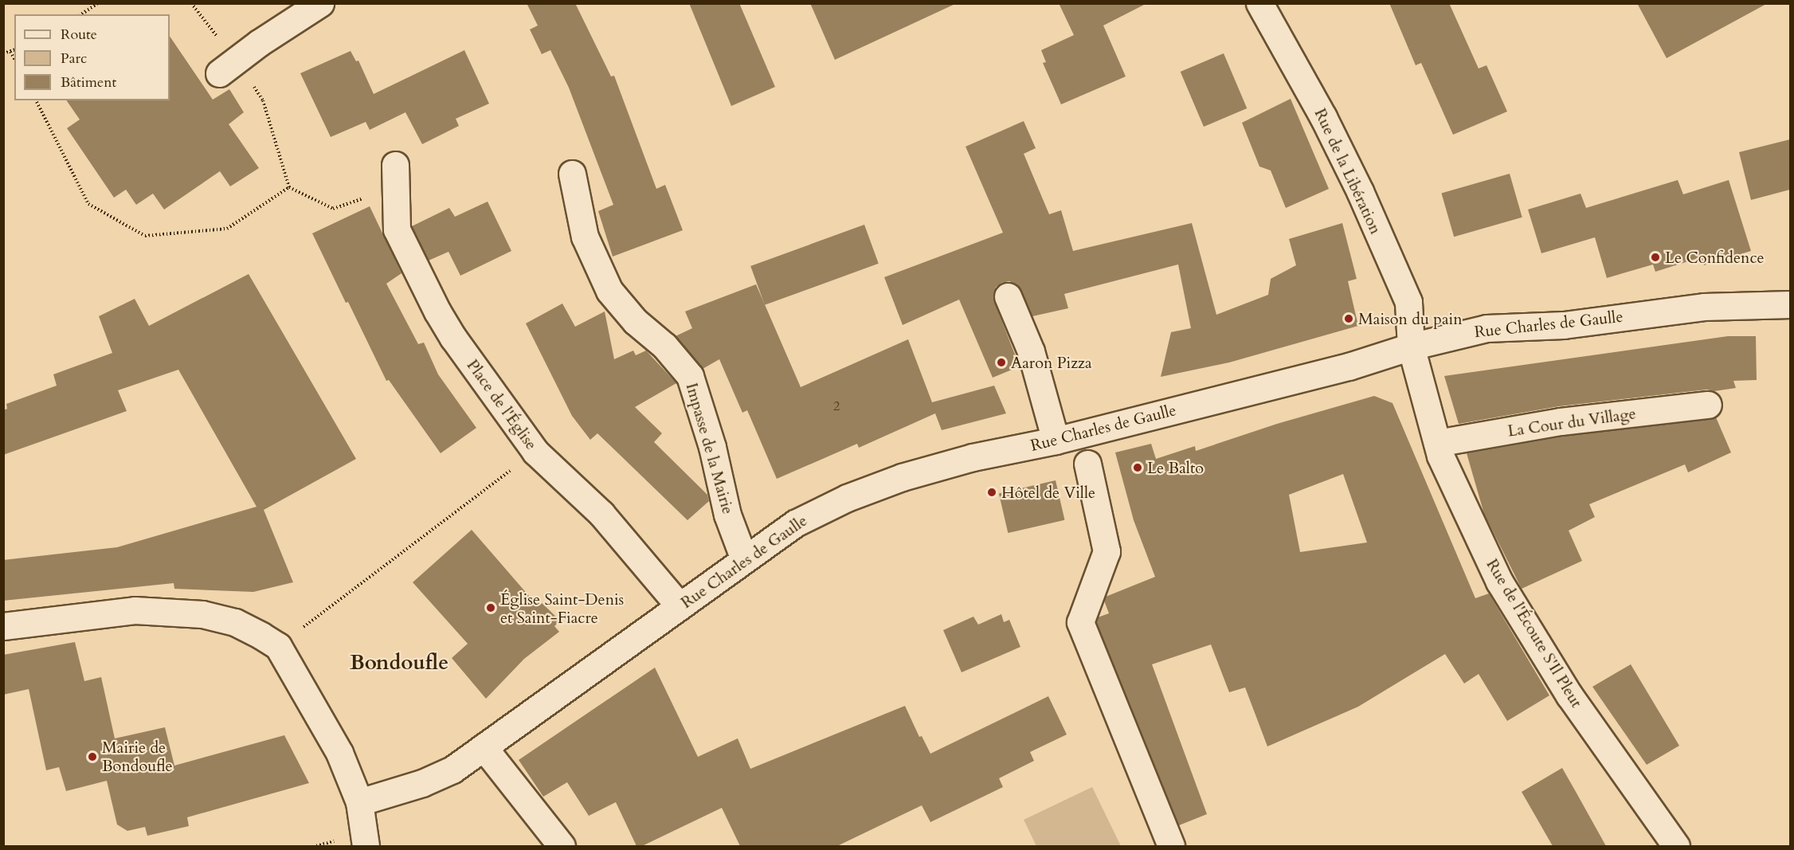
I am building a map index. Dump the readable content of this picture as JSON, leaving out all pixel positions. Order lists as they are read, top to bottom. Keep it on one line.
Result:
{"streets":{"street":["Rue de la Libération","Rue Charles de Gaulle","Place de l'Église","La Cour du Village","Impasse de la Mairie","Rue de l'Écoute S'Il Pleut"]},"crossings":[["Rue de la Libération","Rue Charles de Gaulle"],["Rue de la Libération","Rue de l'Écoute S'Il Pleut"],["Rue Charles de Gaulle","Place de l'Église"],["Rue Charles de Gaulle","Impasse de la Mairie"],["Rue Charles de Gaulle","Rue de l'Écoute S'Il Pleut"],["La Cour du Village","Rue de l'Écoute S'Il Pleut"]],"districts":["Bondoufle"],"places":["Le Confidence","Maison du pain","Aaron Pizza","Le Balto","Hôtel de Ville","Église Saint-Denis et Saint-Fiacre","Mairie de Bondoufle"],"house_numbers":["2"],"legend":["Route","Parc","Bâtiment"]}
